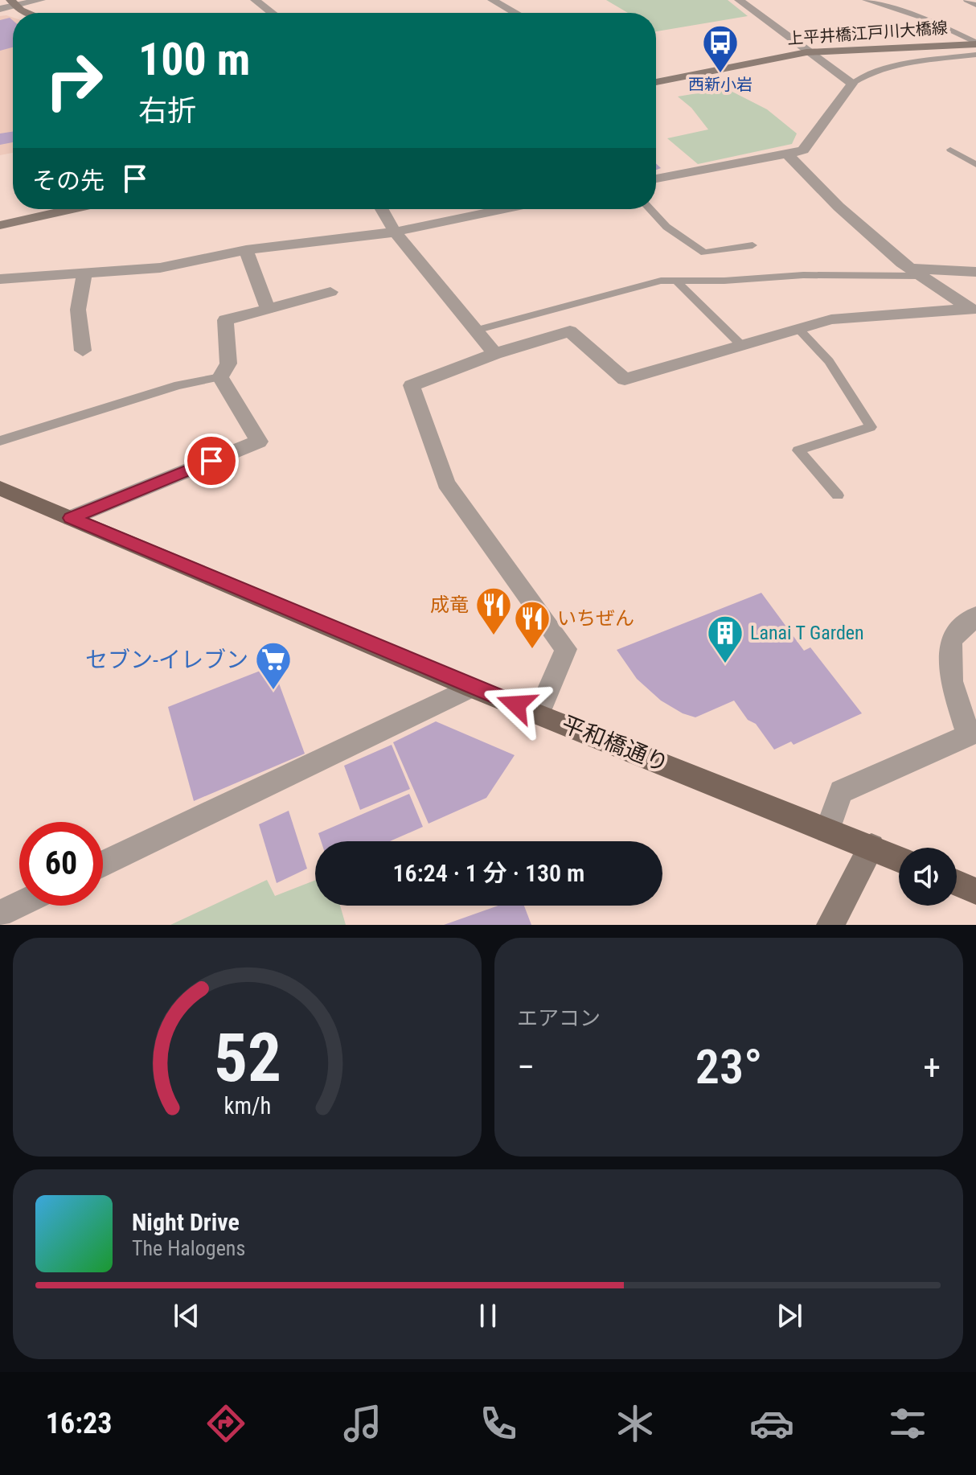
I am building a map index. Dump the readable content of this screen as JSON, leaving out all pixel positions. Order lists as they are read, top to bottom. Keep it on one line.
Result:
{"streets":{"main road":["平和橋通り"],"street":["上平井橋江戸川大橋線"]},"places":{"bus stop":["西新小岩"],"restaurant":["成竜","いちぜん"],"building":["Lanai T Garden"],"supermarket":["セブン-イレブン"]},"page":{"turn":["100 m","右折"],"then":"その先","limit":"60","trip":"16:24 · 1 分 · 130 m","tile":"エアコン","heat":["−","23°","+"],"song":["Night Drive","The Halogens"],"tabs":"16:23","gauge":["52","km/h"]}}
